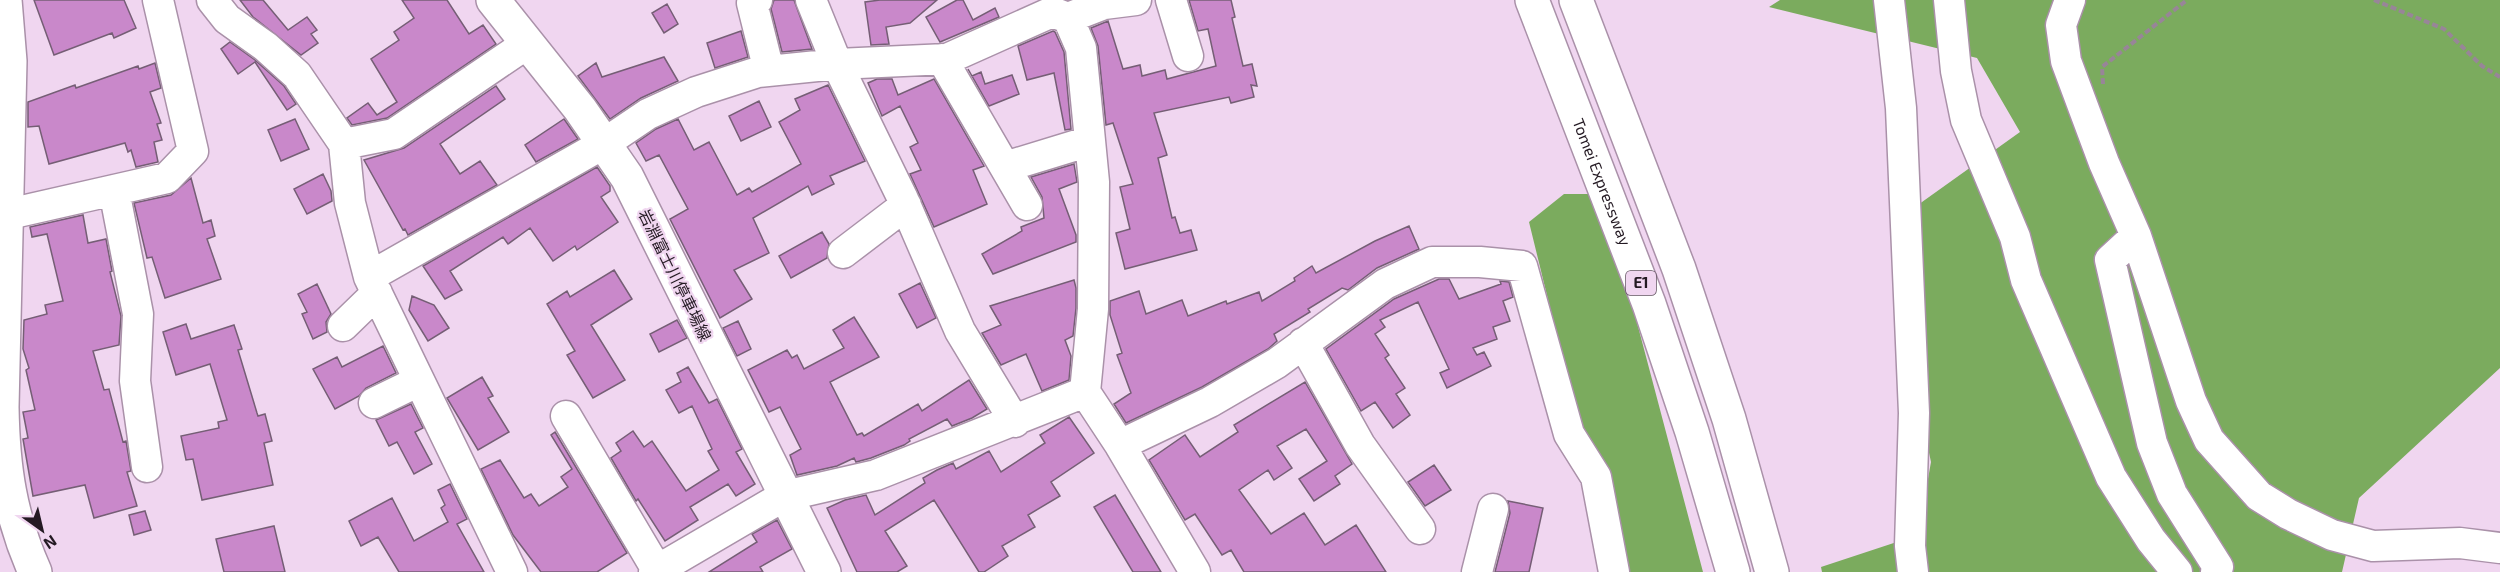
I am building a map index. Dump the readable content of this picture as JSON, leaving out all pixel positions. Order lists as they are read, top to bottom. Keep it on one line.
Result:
{"streets":{"main road":["Tomei Expressway","岩淵富士川停車場線","E1"]},"north":"bottom right"}
